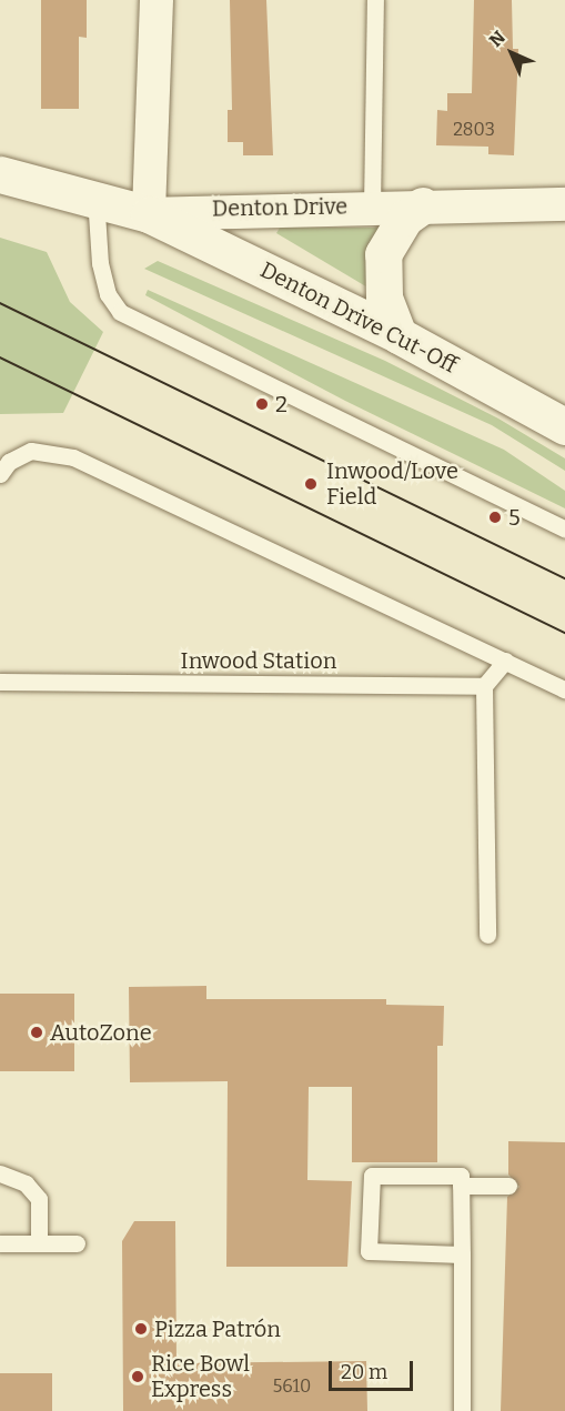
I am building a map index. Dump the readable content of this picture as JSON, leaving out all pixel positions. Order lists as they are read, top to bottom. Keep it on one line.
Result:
{"streets":{"main road":["Denton Drive","Denton Drive Cut-Off"],"lane":["Inwood Station"]},"crossings":[["Denton Drive","Denton Drive Cut-Off"]],"places":["2","Inwood/Love Field","5","AutoZone","Pizza Patrón","Rice Bowl Express"],"house_numbers":["2803","5610"],"scale_bar":"20 m","north":"top left"}
